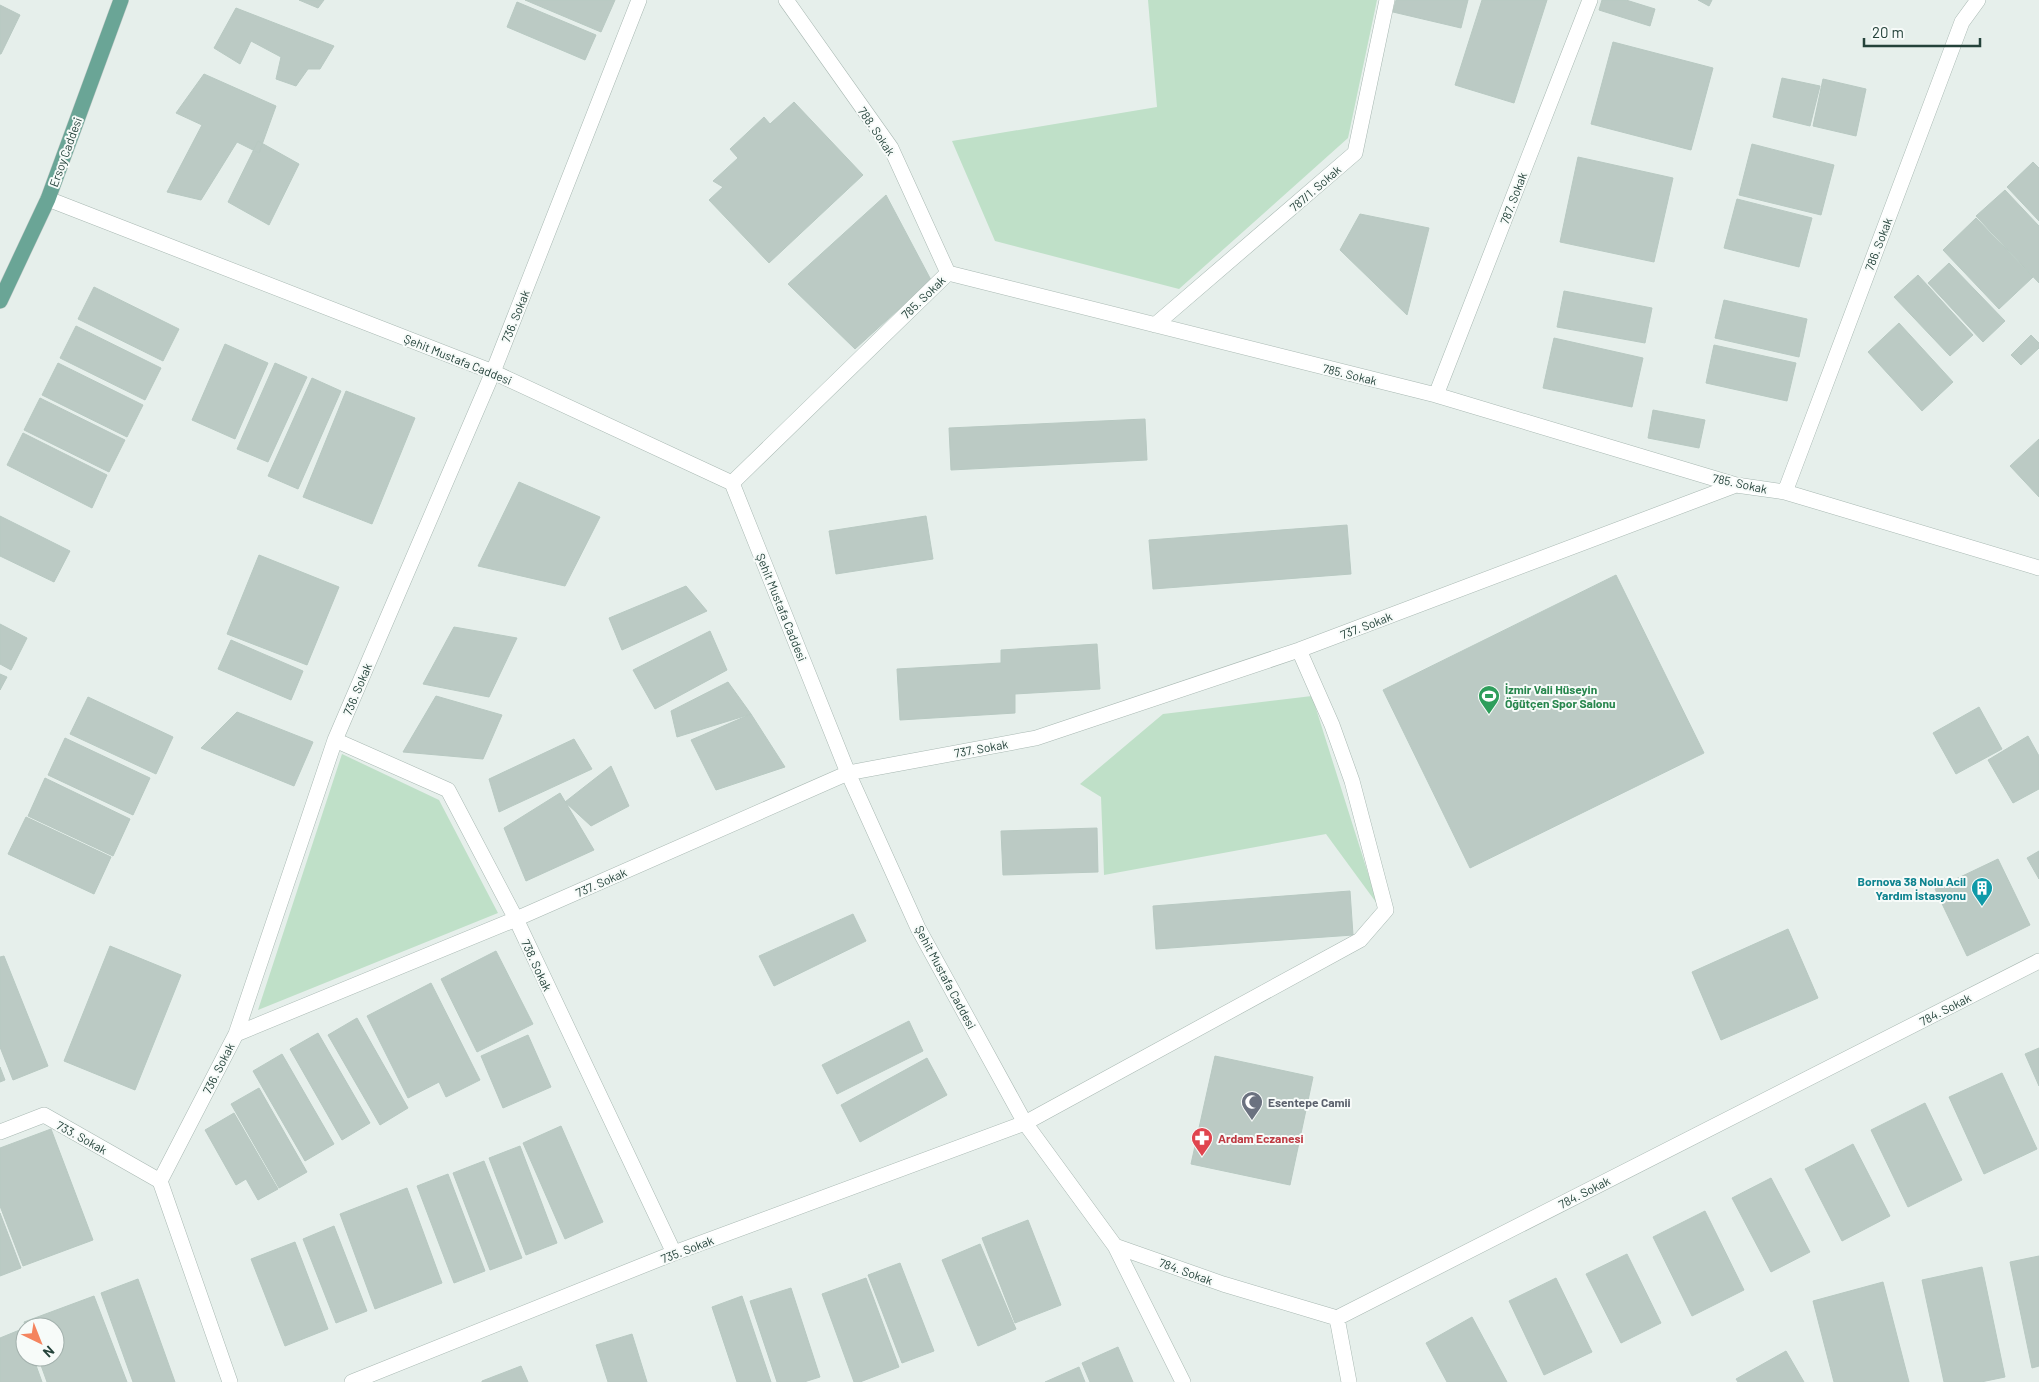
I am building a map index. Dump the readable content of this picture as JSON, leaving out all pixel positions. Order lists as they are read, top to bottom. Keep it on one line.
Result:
{"streets":{"main road":["Ersoy Caddesi"],"street":["788. Sokak","787/1. Sokak","787. Sokak","786. Sokak","785. Sokak","736. Sokak","Şehit Mustafa Caddesi","737. Sokak","738. Sokak","784. Sokak","733. Sokak","735. Sokak"]},"crossings":[["788. Sokak","785. Sokak"],["Ersoy Caddesi","Şehit Mustafa Caddesi"],["787/1. Sokak","785. Sokak"],["787. Sokak","785. Sokak"],["786. Sokak","785. Sokak"],["785. Sokak","Şehit Mustafa Caddesi"],["785. Sokak","737. Sokak"],["736. Sokak","Şehit Mustafa Caddesi"],["736. Sokak","737. Sokak"],["736. Sokak","738. Sokak"],["736. Sokak","733. Sokak"],["Şehit Mustafa Caddesi","737. Sokak"],["Şehit Mustafa Caddesi","784. Sokak"],["Şehit Mustafa Caddesi","735. Sokak"],["737. Sokak","738. Sokak"],["737. Sokak","735. Sokak"],["738. Sokak","735. Sokak"]],"places":{"sports":["İzmir Vali Hüseyin Öğütçen Spor Salonu"],"building":["Bornova 38 Nolu Acil Yardım İstasyonu"],"mosque":["Esentepe Camii"],"pharmacy":["Ardam Eczanesi"]},"scale_bar":"20 m","north":"bottom right"}
